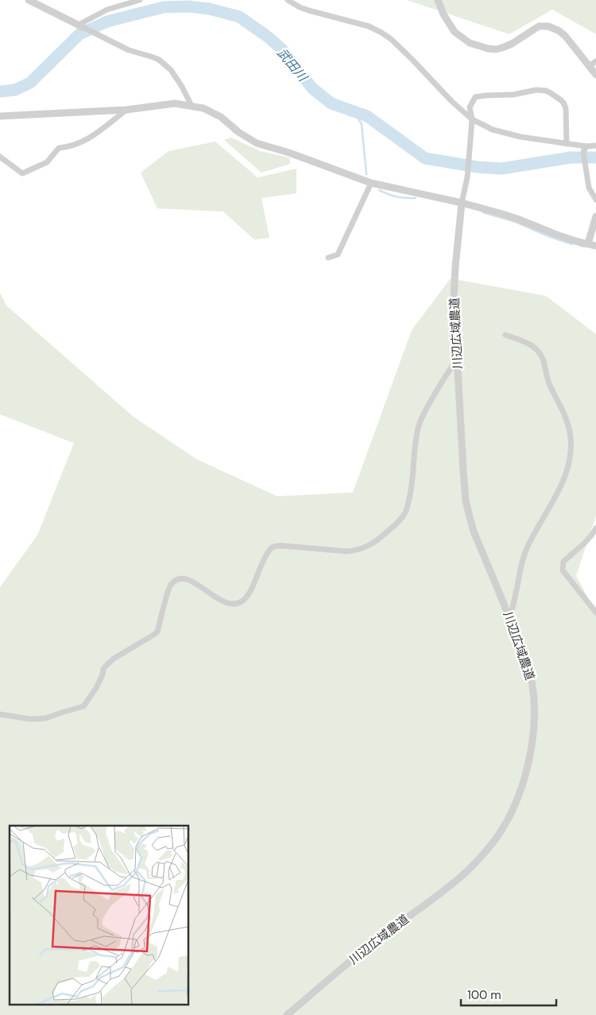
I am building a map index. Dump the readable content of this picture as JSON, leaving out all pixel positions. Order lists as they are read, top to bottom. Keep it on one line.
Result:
{"streets":{"street":["川辺広域農道"]},"water":["武田川"],"scale_bar":"100 m"}
